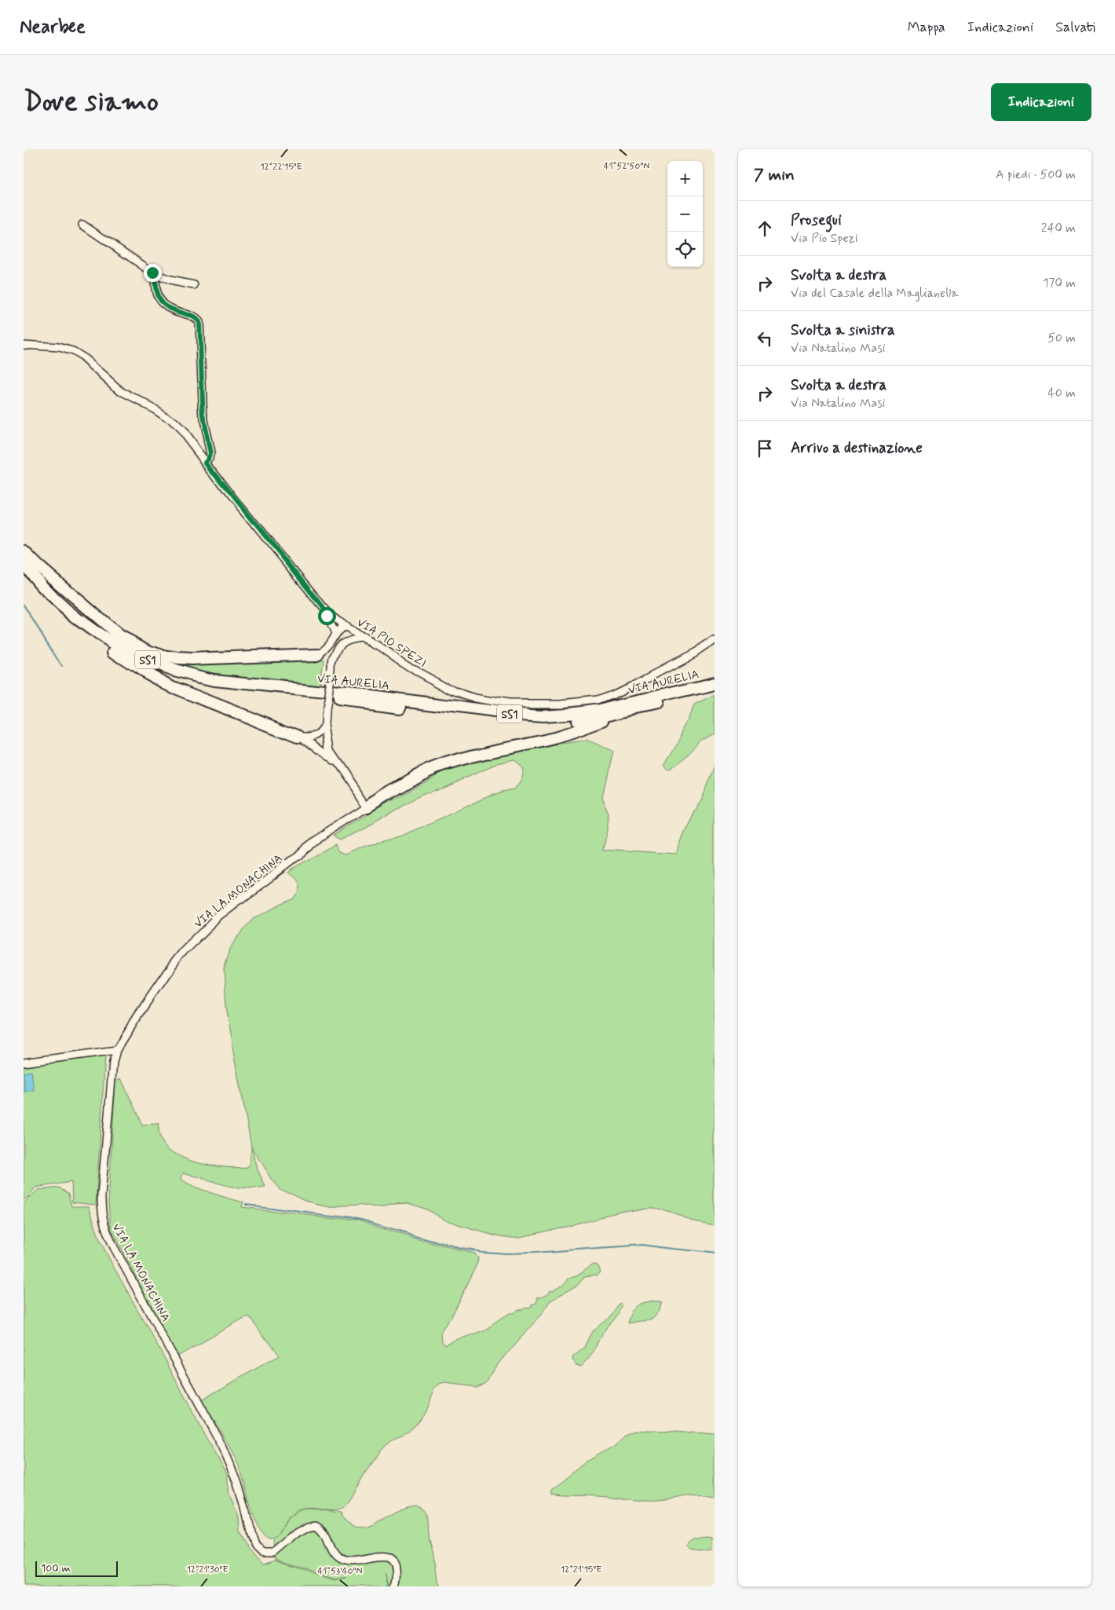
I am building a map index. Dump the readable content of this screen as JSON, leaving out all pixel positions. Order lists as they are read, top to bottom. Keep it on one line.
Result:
{"streets":{"highway":["SS1","VIA AURELIA"],"street":["VIA PIO SPEZI","VIA LA MONACHINA"]},"scale_bar":"100 m","page":{"header":"Nearbee","nav":["Mappa","Indicazioni","Salvati"],"buttons":"Indicazioni","title":"Dove siamo","heading":["7 min","A piedi · 500 m"],"map_buttons":["+","−"],"list":[["Prosegui","Via Pio Spezi","240 m"],["Svolta a destra","Via del Casale della Maglianella","170 m"],["Svolta a sinistra","Via Natalino Masi","50 m"],["Svolta a destra","Via Natalino Masi","40 m"],"Arrivo a destinazione"],"scale":"100 m"},"coordinates":["41°52'50\"N","12°22'15\"E","12°21'30\"E","12°21'15\"E","41°53'40\"N"]}
